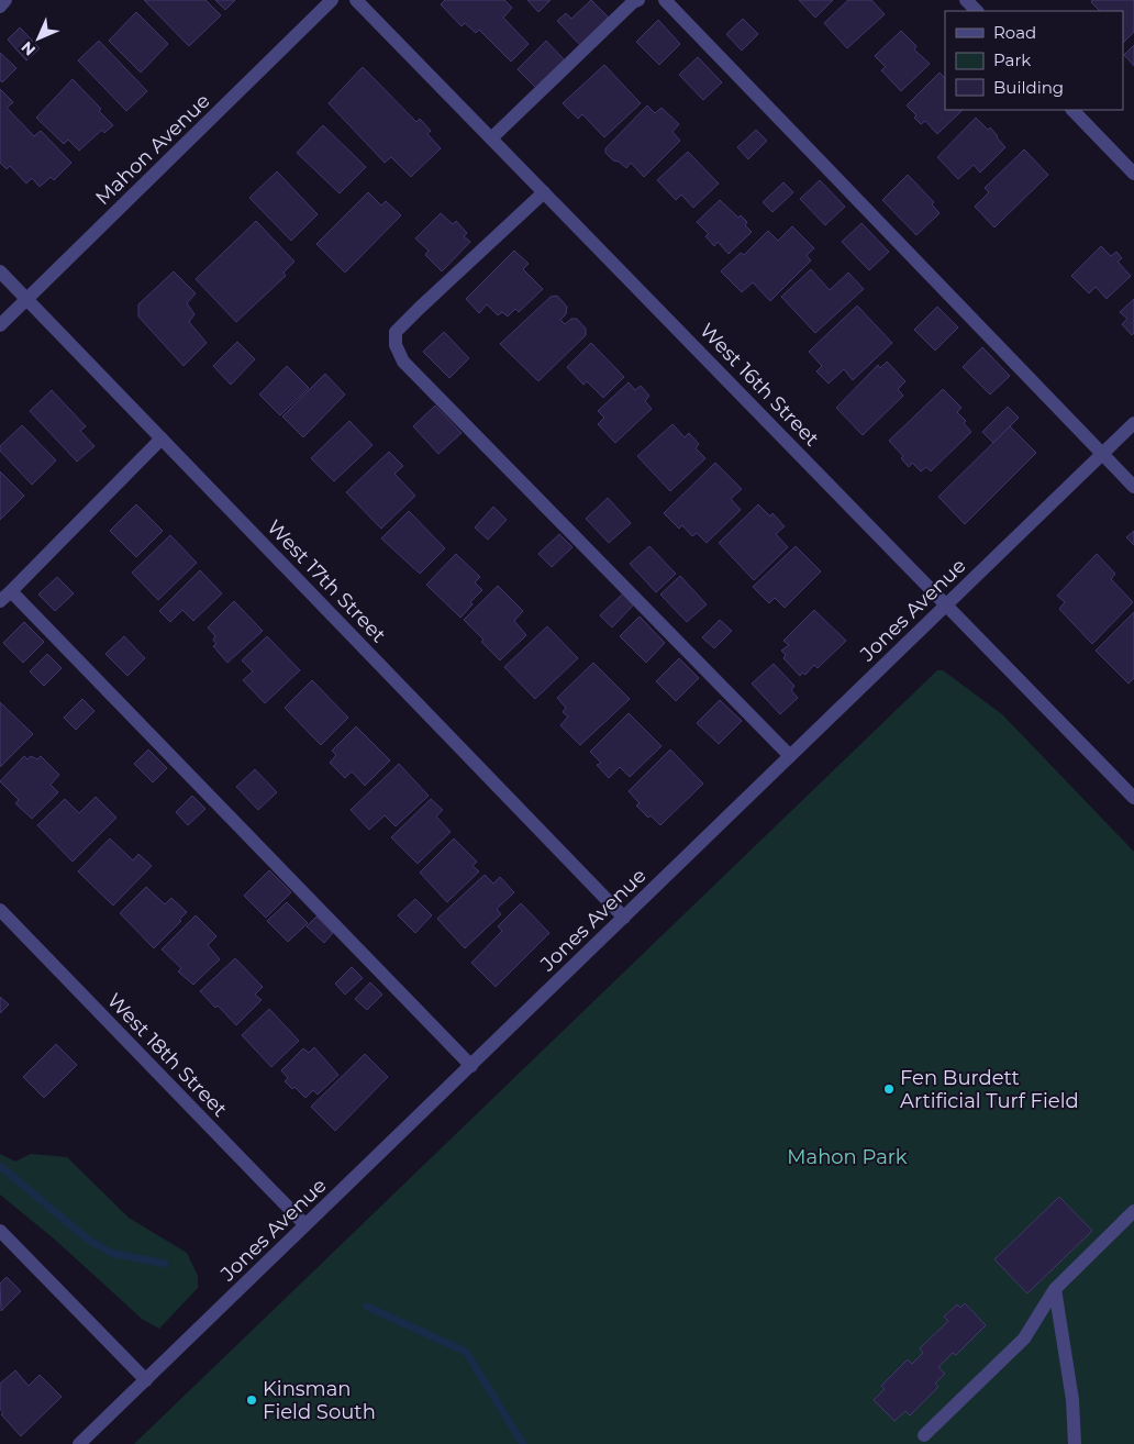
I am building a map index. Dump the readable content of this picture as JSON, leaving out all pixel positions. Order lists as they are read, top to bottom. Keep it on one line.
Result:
{"streets":{"street":["Mahon Avenue","West 16th Street","West 17th Street","Jones Avenue","West 18th Street"]},"crossings":[["Mahon Avenue","West 17th Street"],["West 16th Street","Jones Avenue"],["West 17th Street","Jones Avenue"],["Jones Avenue","West 18th Street"]],"parks":["Mahon Park"],"places":["Fen Burdett Artificial Turf Field","Kinsman Field South"],"legend":["Road","Park","Building"],"north":"bottom left"}
